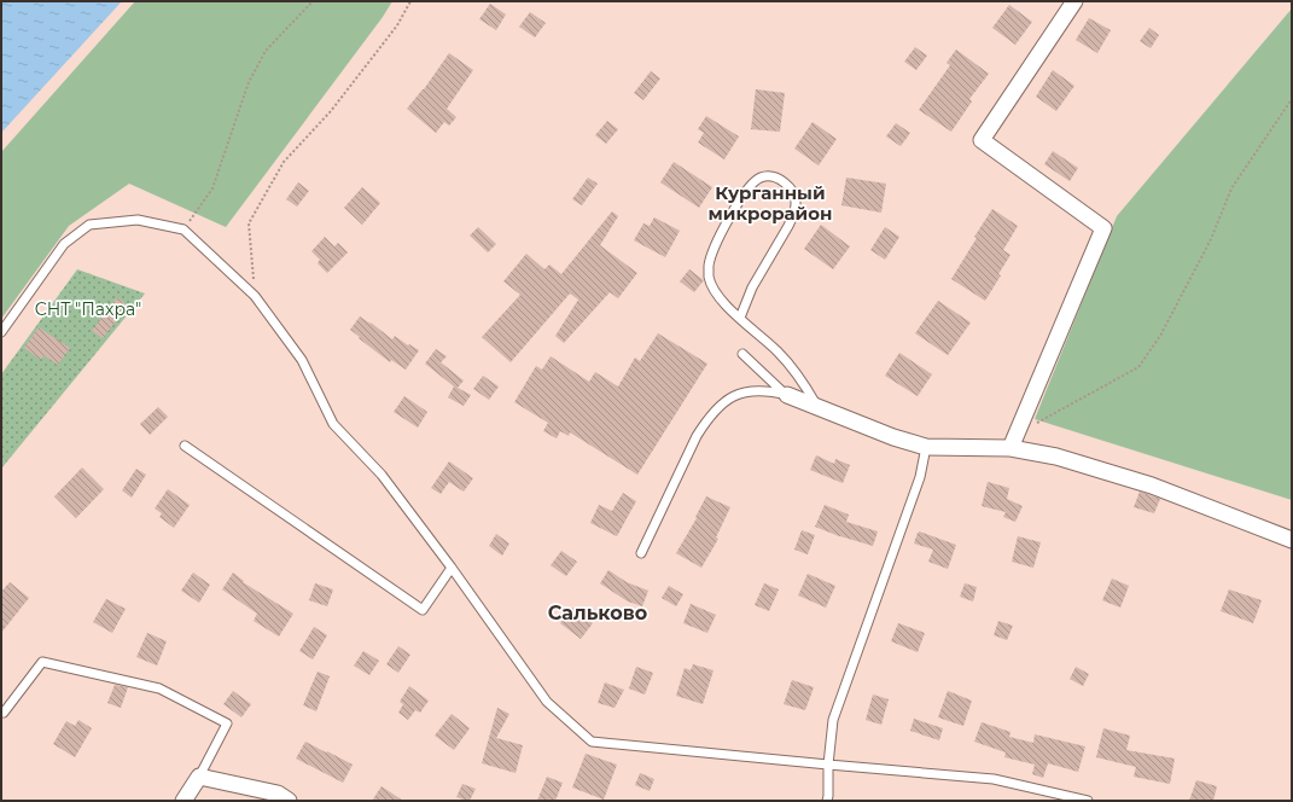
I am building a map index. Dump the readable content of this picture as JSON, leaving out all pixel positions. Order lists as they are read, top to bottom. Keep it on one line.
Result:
{"districts":["Курганный микрорайон","Сальково"],"parks":["СНТ \"Пахра\""]}
